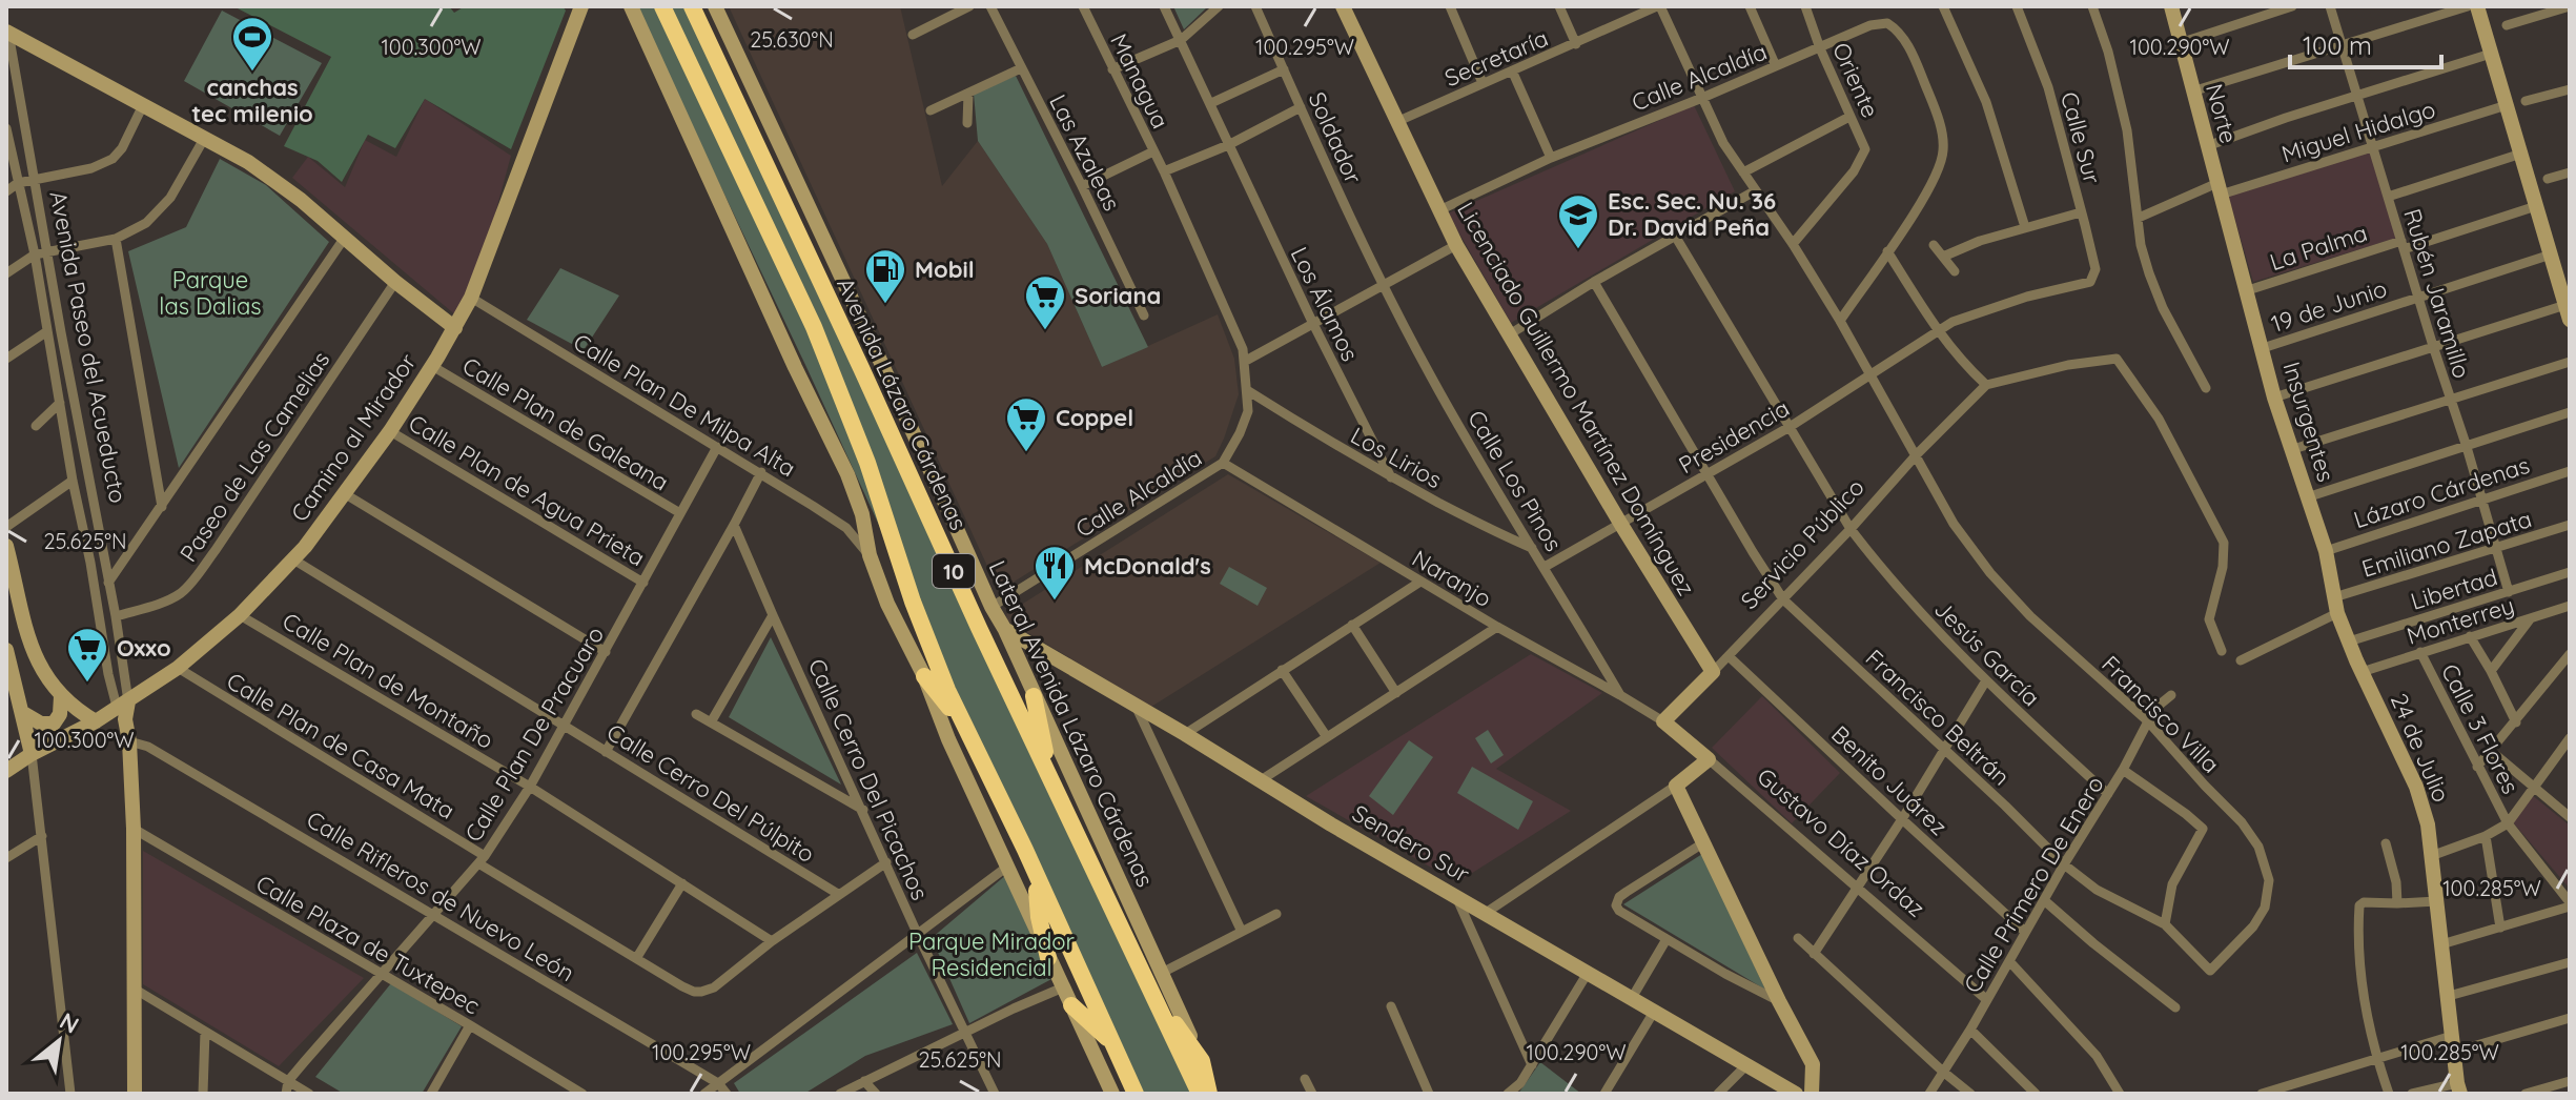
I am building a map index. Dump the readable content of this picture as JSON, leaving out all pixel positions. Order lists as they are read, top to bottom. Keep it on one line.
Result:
{"streets":{"highway":["Avenida Lázaro Cárdenas","10"],"street":["Secretaría","Calle Alcaldía","Oriente","Managua","Norte","Miguel Hidalgo","Soldador","Calle Sur","Las Azaleas","La Palma","Rubén Jaramillo","Los Álamos","19 de Junio","Avenida Paseo del Acueducto","Licenciado Guillermo Martínez Domínguez","Calle Plan De Milpa Alta","Insurgentes","Calle Plan de Galeana","Presidencia","Camino al Mirador","Paseo de Las Camelias","Los Lirios","Calle Los Pinos","Calle Plan de Agua Prieta","Lázaro Cárdenas","Servicio Público","Emiliano Zapata","Naranjo","Libertad","Monterrey","Jesús García","Calle Plan de Montaño","Francisco Villa","Francisco Beltrán","Lateral Avenida Lázaro Cárdenas","Calle 3 Flores","Calle Plan De Pracuaro","Calle Plan de Casa Mata","24 de Julio","Calle Cerro Del Picachos","Benito Juárez","Calle Cerro Del Púlpito","Gustavo Díaz Ordaz","Sendero Sur","Calle Primero De Enero","Calle Rifleros de Nuevo León","Calle Plaza de Tuxtepec"]},"crossings":[["Secretaría","Licenciado Guillermo Martínez Domínguez"],["Secretaría","Francisco Villa"],["Calle Alcaldía","Oriente"],["Calle Alcaldía","Licenciado Guillermo Martínez Domínguez"],["Calle Alcaldía","Los Lirios"],["Calle Alcaldía","Naranjo"],["Calle Alcaldía","Francisco Villa"],["Calle Alcaldía","Lateral Avenida Lázaro Cárdenas"],["Oriente","Francisco Villa"],["Norte","Miguel Hidalgo"],["Norte","Insurgentes"],["Miguel Hidalgo","Rubén Jaramillo"],["Miguel Hidalgo","Insurgentes"],["Soldador","Calle Los Pinos"],["Calle Sur","Presidencia"],["La Palma","Rubén Jaramillo"],["La Palma","Insurgentes"],["Rubén Jaramillo","19 de Junio"],["Rubén Jaramillo","Lázaro Cárdenas"],["Rubén Jaramillo","Emiliano Zapata"],["Rubén Jaramillo","Libertad"],["Los Álamos","Los Lirios"],["19 de Junio","Insurgentes"],["Avenida Paseo del Acueducto","Camino al Mirador"],["Avenida Paseo del Acueducto","Paseo de Las Camelias"],["Avenida Paseo del Acueducto","Calle Rifleros de Nuevo León"],["Avenida Paseo del Acueducto","Calle Plaza de Tuxtepec"],["Licenciado Guillermo Martínez Domínguez","Presidencia"],["Licenciado Guillermo Martínez Domínguez","Servicio Público"],["Avenida Lázaro Cárdenas","Lateral Avenida Lázaro Cárdenas"],["Calle Plan De Milpa Alta","Camino al Mirador"],["Calle Plan De Milpa Alta","Calle Plan De Pracuaro"],["Insurgentes","Lázaro Cárdenas"],["Insurgentes","Emiliano Zapata"],["Insurgentes","Libertad"],["Insurgentes","Monterrey"],["Insurgentes","24 de Julio"],["Calle Plan de Galeana","Camino al Mirador"],["Calle Plan de Galeana","Calle Plan De Pracuaro"],["Presidencia","Calle Los Pinos"],["Presidencia","Jesús García"],["Presidencia","Francisco Villa"],["Presidencia","Francisco Beltrán"],["Camino al Mirador","Calle Plan de Agua Prieta"],["Camino al Mirador","Calle Plan de Montaño"],["Camino al Mirador","Calle Plan de Casa Mata"],["Camino al Mirador","Calle Cerro Del Púlpito"],["Los Lirios","Calle Los Pinos"],["Calle Los Pinos","Naranjo"],["Calle Plan de Agua Prieta","Calle Plan De Pracuaro"],["Servicio Público","Naranjo"],["Servicio Público","Jesús García"],["Servicio Público","Francisco Villa"],["Servicio Público","Francisco Beltrán"],["Servicio Público","Benito Juárez"],["Servicio Público","Gustavo Díaz Ordaz"],["Naranjo","Gustavo Díaz Ordaz"],["Monterrey","Calle 3 Flores"],["Monterrey","24 de Julio"],["Jesús García","Calle Primero De Enero"],["Calle Plan de Montaño","Calle Plan De Pracuaro"],["Calle Plan de Montaño","Calle Plan de Casa Mata"],["Francisco Villa","Francisco Beltrán"],["Francisco Villa","Calle Primero De Enero"],["Francisco Beltrán","Calle Primero De Enero"],["Lateral Avenida Lázaro Cárdenas","Sendero Sur"],["Calle Plan De Pracuaro","Calle Plan de Casa Mata"],["Calle Plan De Pracuaro","Calle Cerro Del Púlpito"],["Calle Plan De Pracuaro","Calle Rifleros de Nuevo León"],["Calle Plan De Pracuaro","Calle Plaza de Tuxtepec"],["Benito Juárez","Calle Primero De Enero"],["Gustavo Díaz Ordaz","Calle Primero De Enero"]],"parks":["Parque las Dalias","Parque Mirador Residencial"],"places":{"sports":["canchas tec milenio"],"school or university":["Esc. Sec. Nu. 36 Dr. David Peña"],"fuel station":["Mobil"],"supermarket":["Soriana","Coppel","Oxxo"],"restaurant":["McDonald's"]},"scale_bar":"100 m","north":"top right","coordinates":["25.630°N","100.300°W","100.295°W","100.290°W","25.625°N","100.285°W"]}
